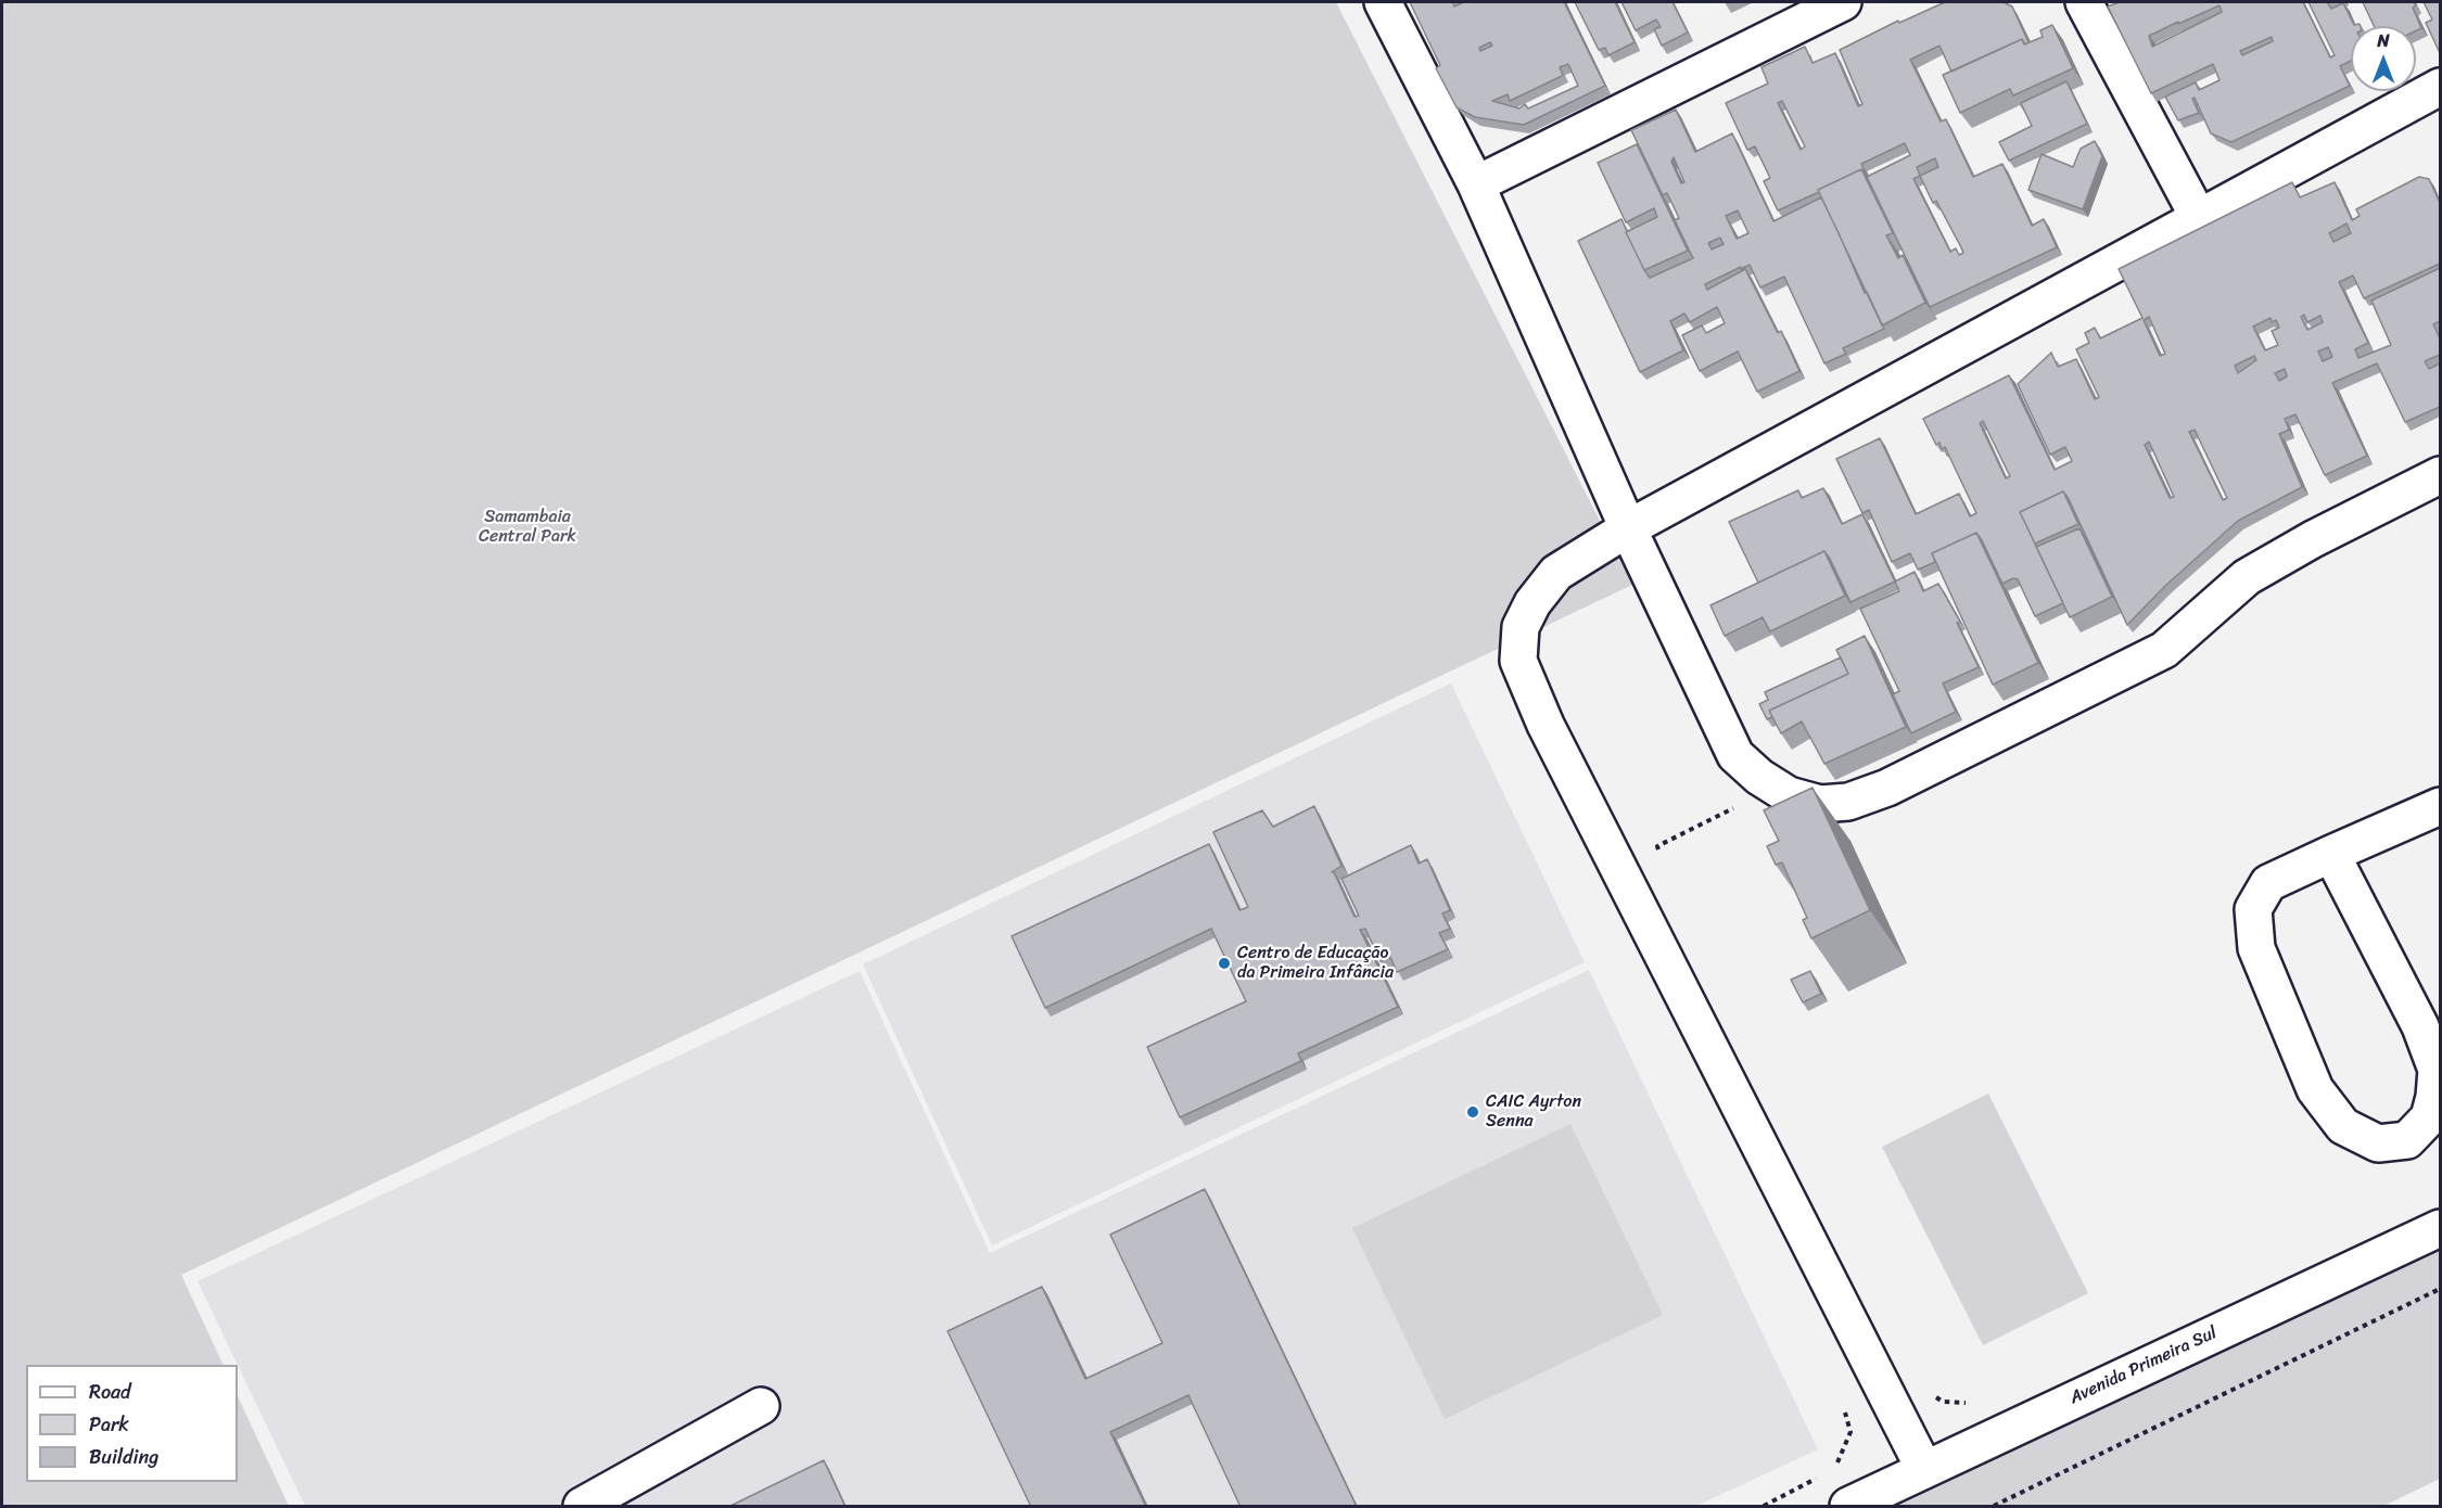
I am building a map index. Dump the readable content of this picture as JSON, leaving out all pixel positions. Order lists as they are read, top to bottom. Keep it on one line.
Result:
{"streets":{"street":["Avenida Primeira Sul"]},"parks":["Samambaia Central Park"],"places":["Centro de Educação da Primeira Infância","CAIC Ayrton Senna"],"legend":["Road","Park","Building"],"north":"top"}
